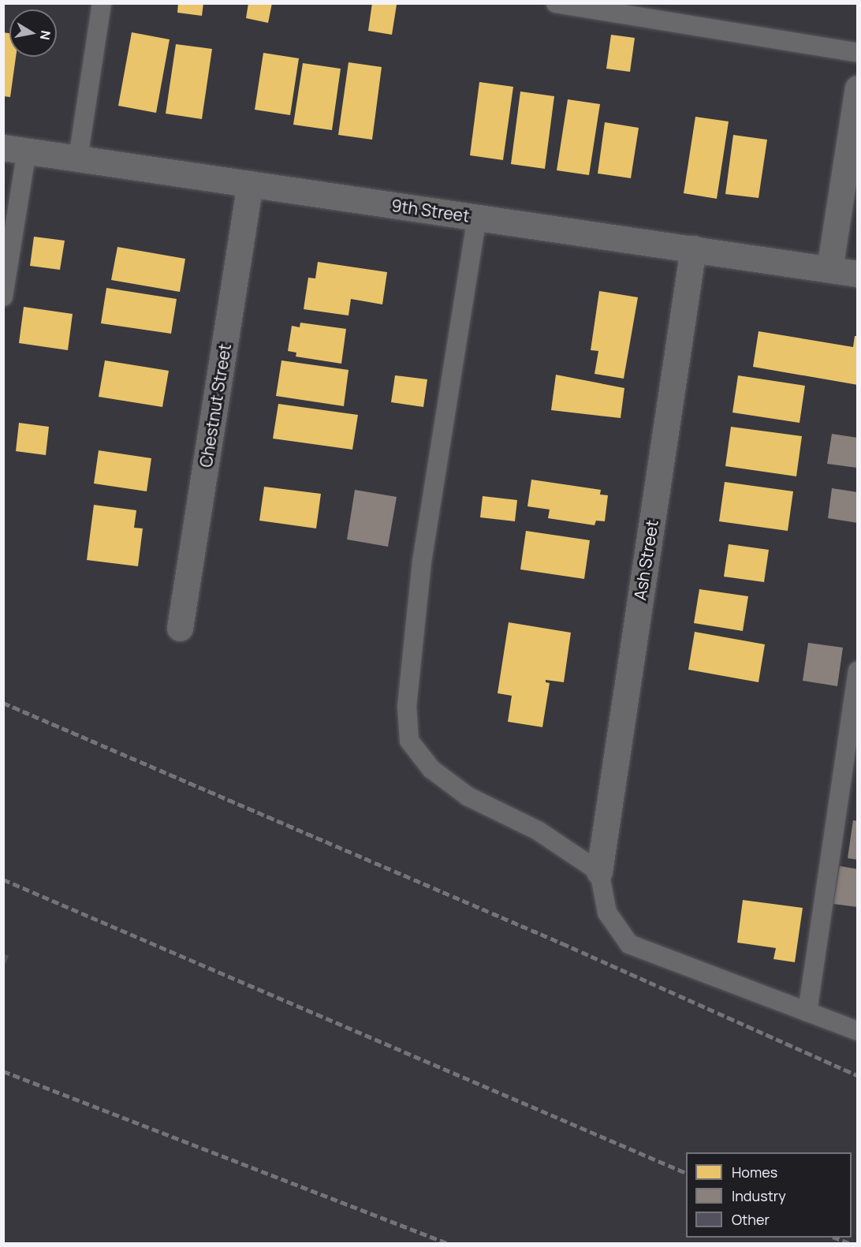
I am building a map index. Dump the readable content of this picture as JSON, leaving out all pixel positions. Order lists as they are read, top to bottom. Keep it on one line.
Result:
{"streets":{"street":["9th Street","Chestnut Street","Ash Street"]},"crossings":[["9th Street","Chestnut Street"],["9th Street","Ash Street"]],"legend":["Homes","Industry","Other"],"north":"right"}
